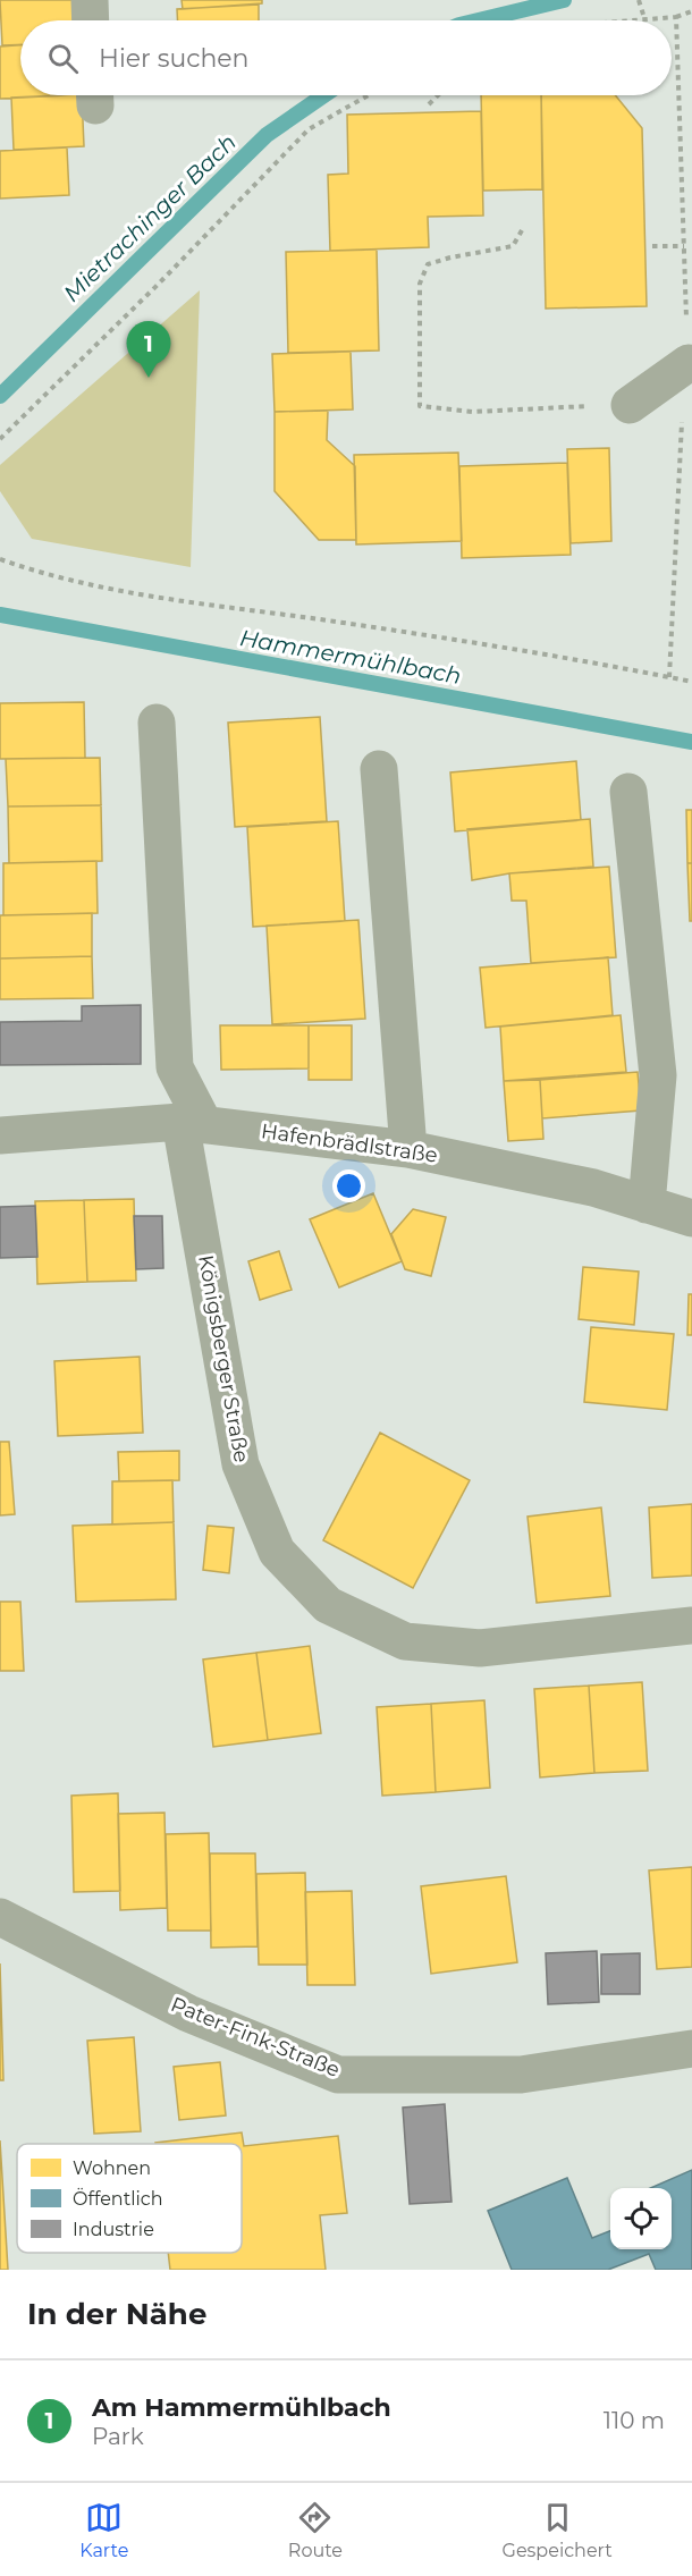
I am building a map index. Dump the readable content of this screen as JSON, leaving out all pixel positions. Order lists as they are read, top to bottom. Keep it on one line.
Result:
{"streets":{"street":["Hafenbrädlstraße","Königsberger Straße","Pater-Fink-Straße"]},"crossings":[["Hafenbrädlstraße","Königsberger Straße"]],"water":["Mietrachinger Bach","Hammermühlbach"],"legend":["Wohnen","Öffentlich","Industrie"],"page":{"search":"Hier suchen","pins":"1","heading":"In der Nähe","list":[{"mark":"1","name":"Am Hammermühlbach","note":"Park","value":"110 m"}],"nav":["Karte","Route","Gespeichert"]}}
